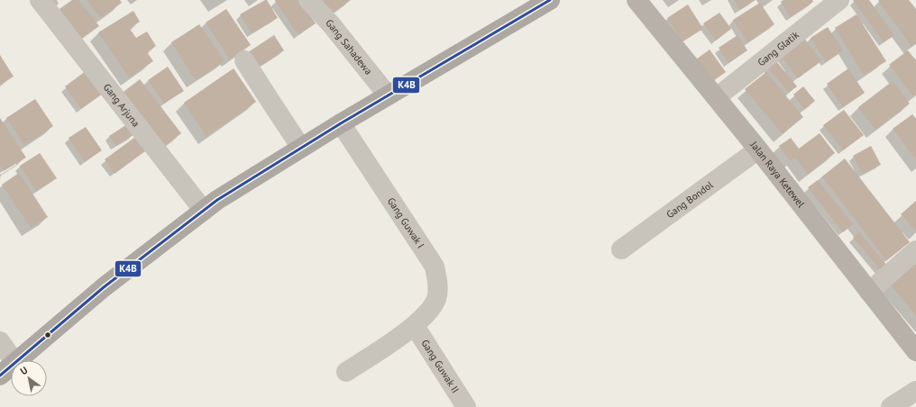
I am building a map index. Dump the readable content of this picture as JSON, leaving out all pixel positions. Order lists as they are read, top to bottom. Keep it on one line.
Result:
{"streets":{"main road":["Jalan Raya Ketewel"],"street":["Gang Sahadewa","Gang Glatik","Gang Arjuna","Gang Bondol","Gang Guwak I","Gang Guwak II"]},"crossings":[["Gang Glatik","Jalan Raya Ketewel"],["Jalan Raya Ketewel","Gang Bondol"],["Gang Guwak I","Gang Guwak II"]],"lines":["transit line K4B"],"north":"top left"}
